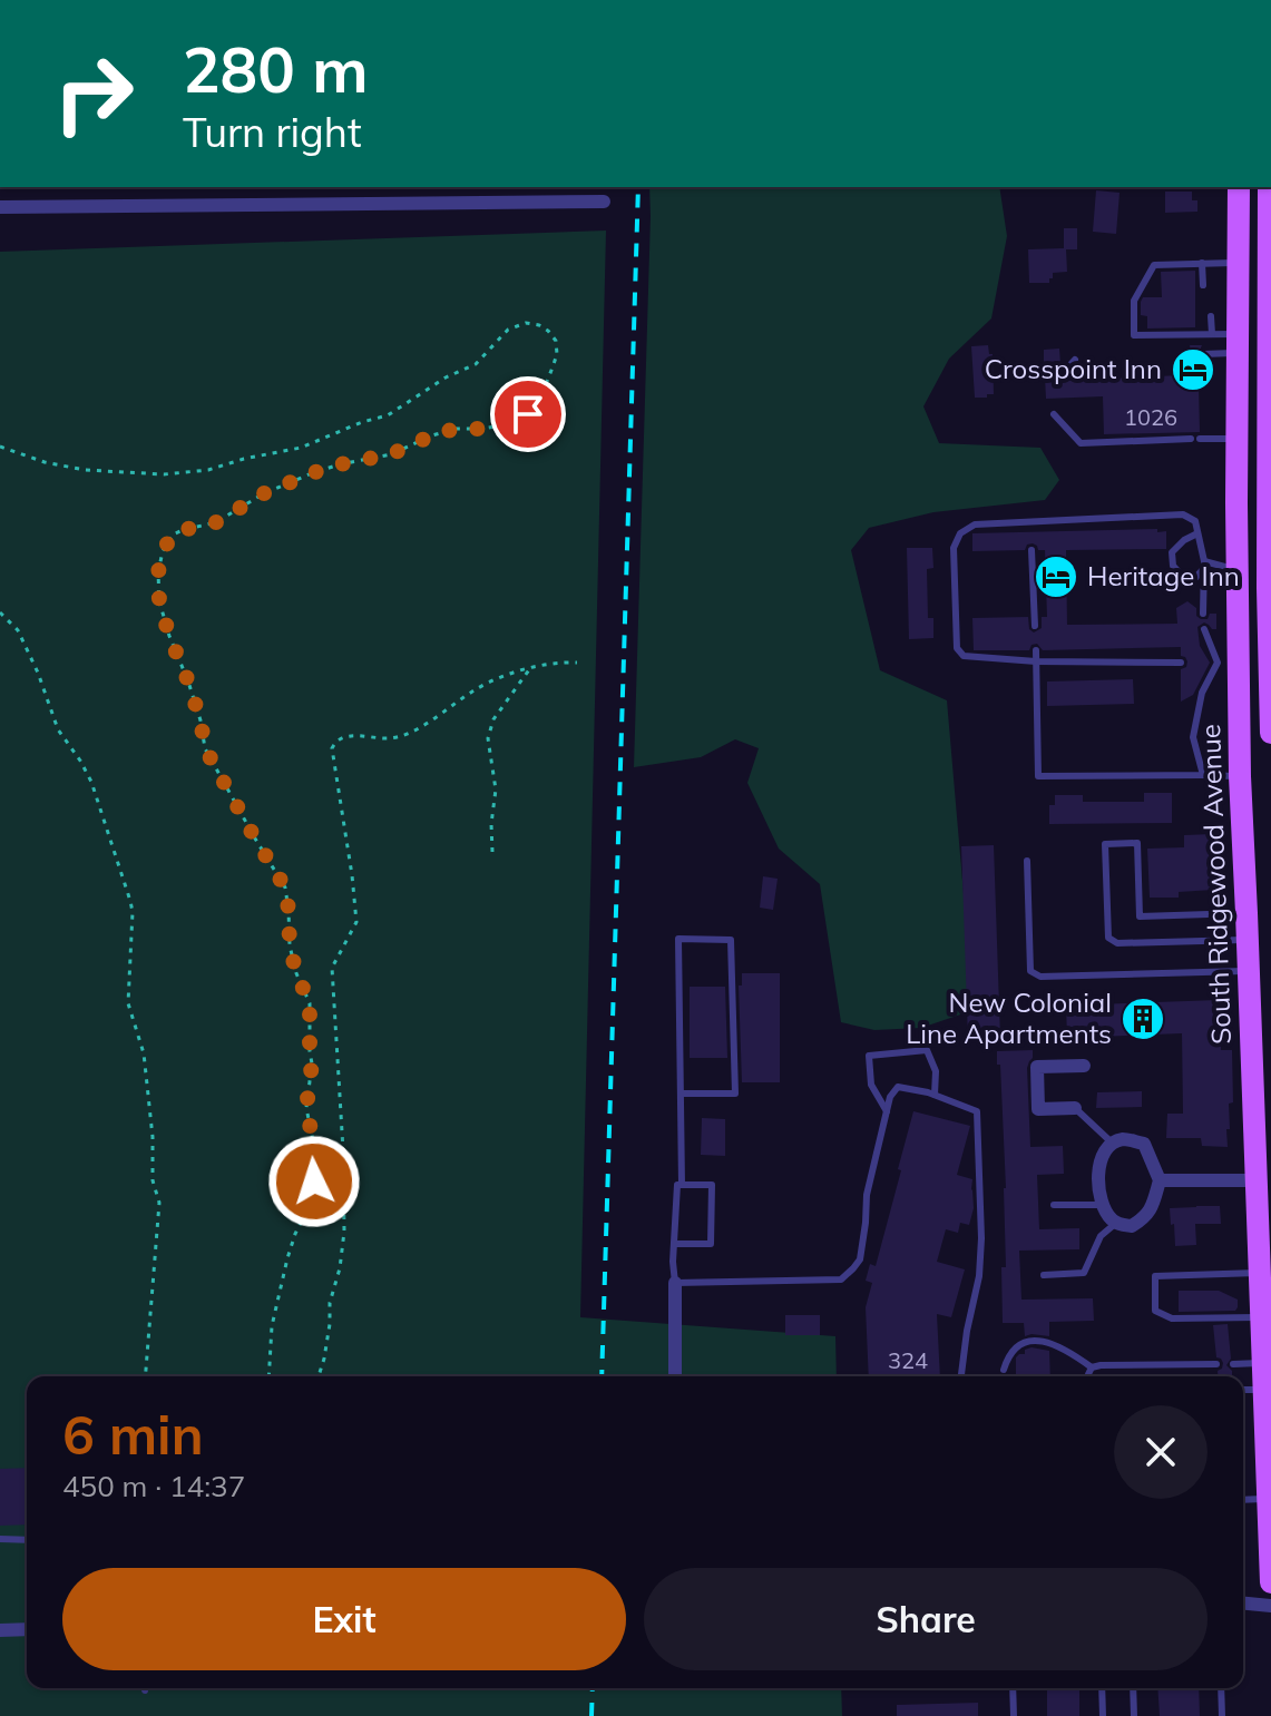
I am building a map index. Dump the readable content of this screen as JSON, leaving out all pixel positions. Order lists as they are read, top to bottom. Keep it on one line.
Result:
{"streets":{"main road":["South Ridgewood Avenue"]},"places":{"hotel":["Crosspoint Inn","Heritage Inn"],"building":["New Colonial Line Apartments"]},"house_numbers":["1026","324"],"page":{"turn":["280 m","Turn right"],"heading":["6 min","450 m · 14:37"],"buttons":["Exit","Share"]}}
